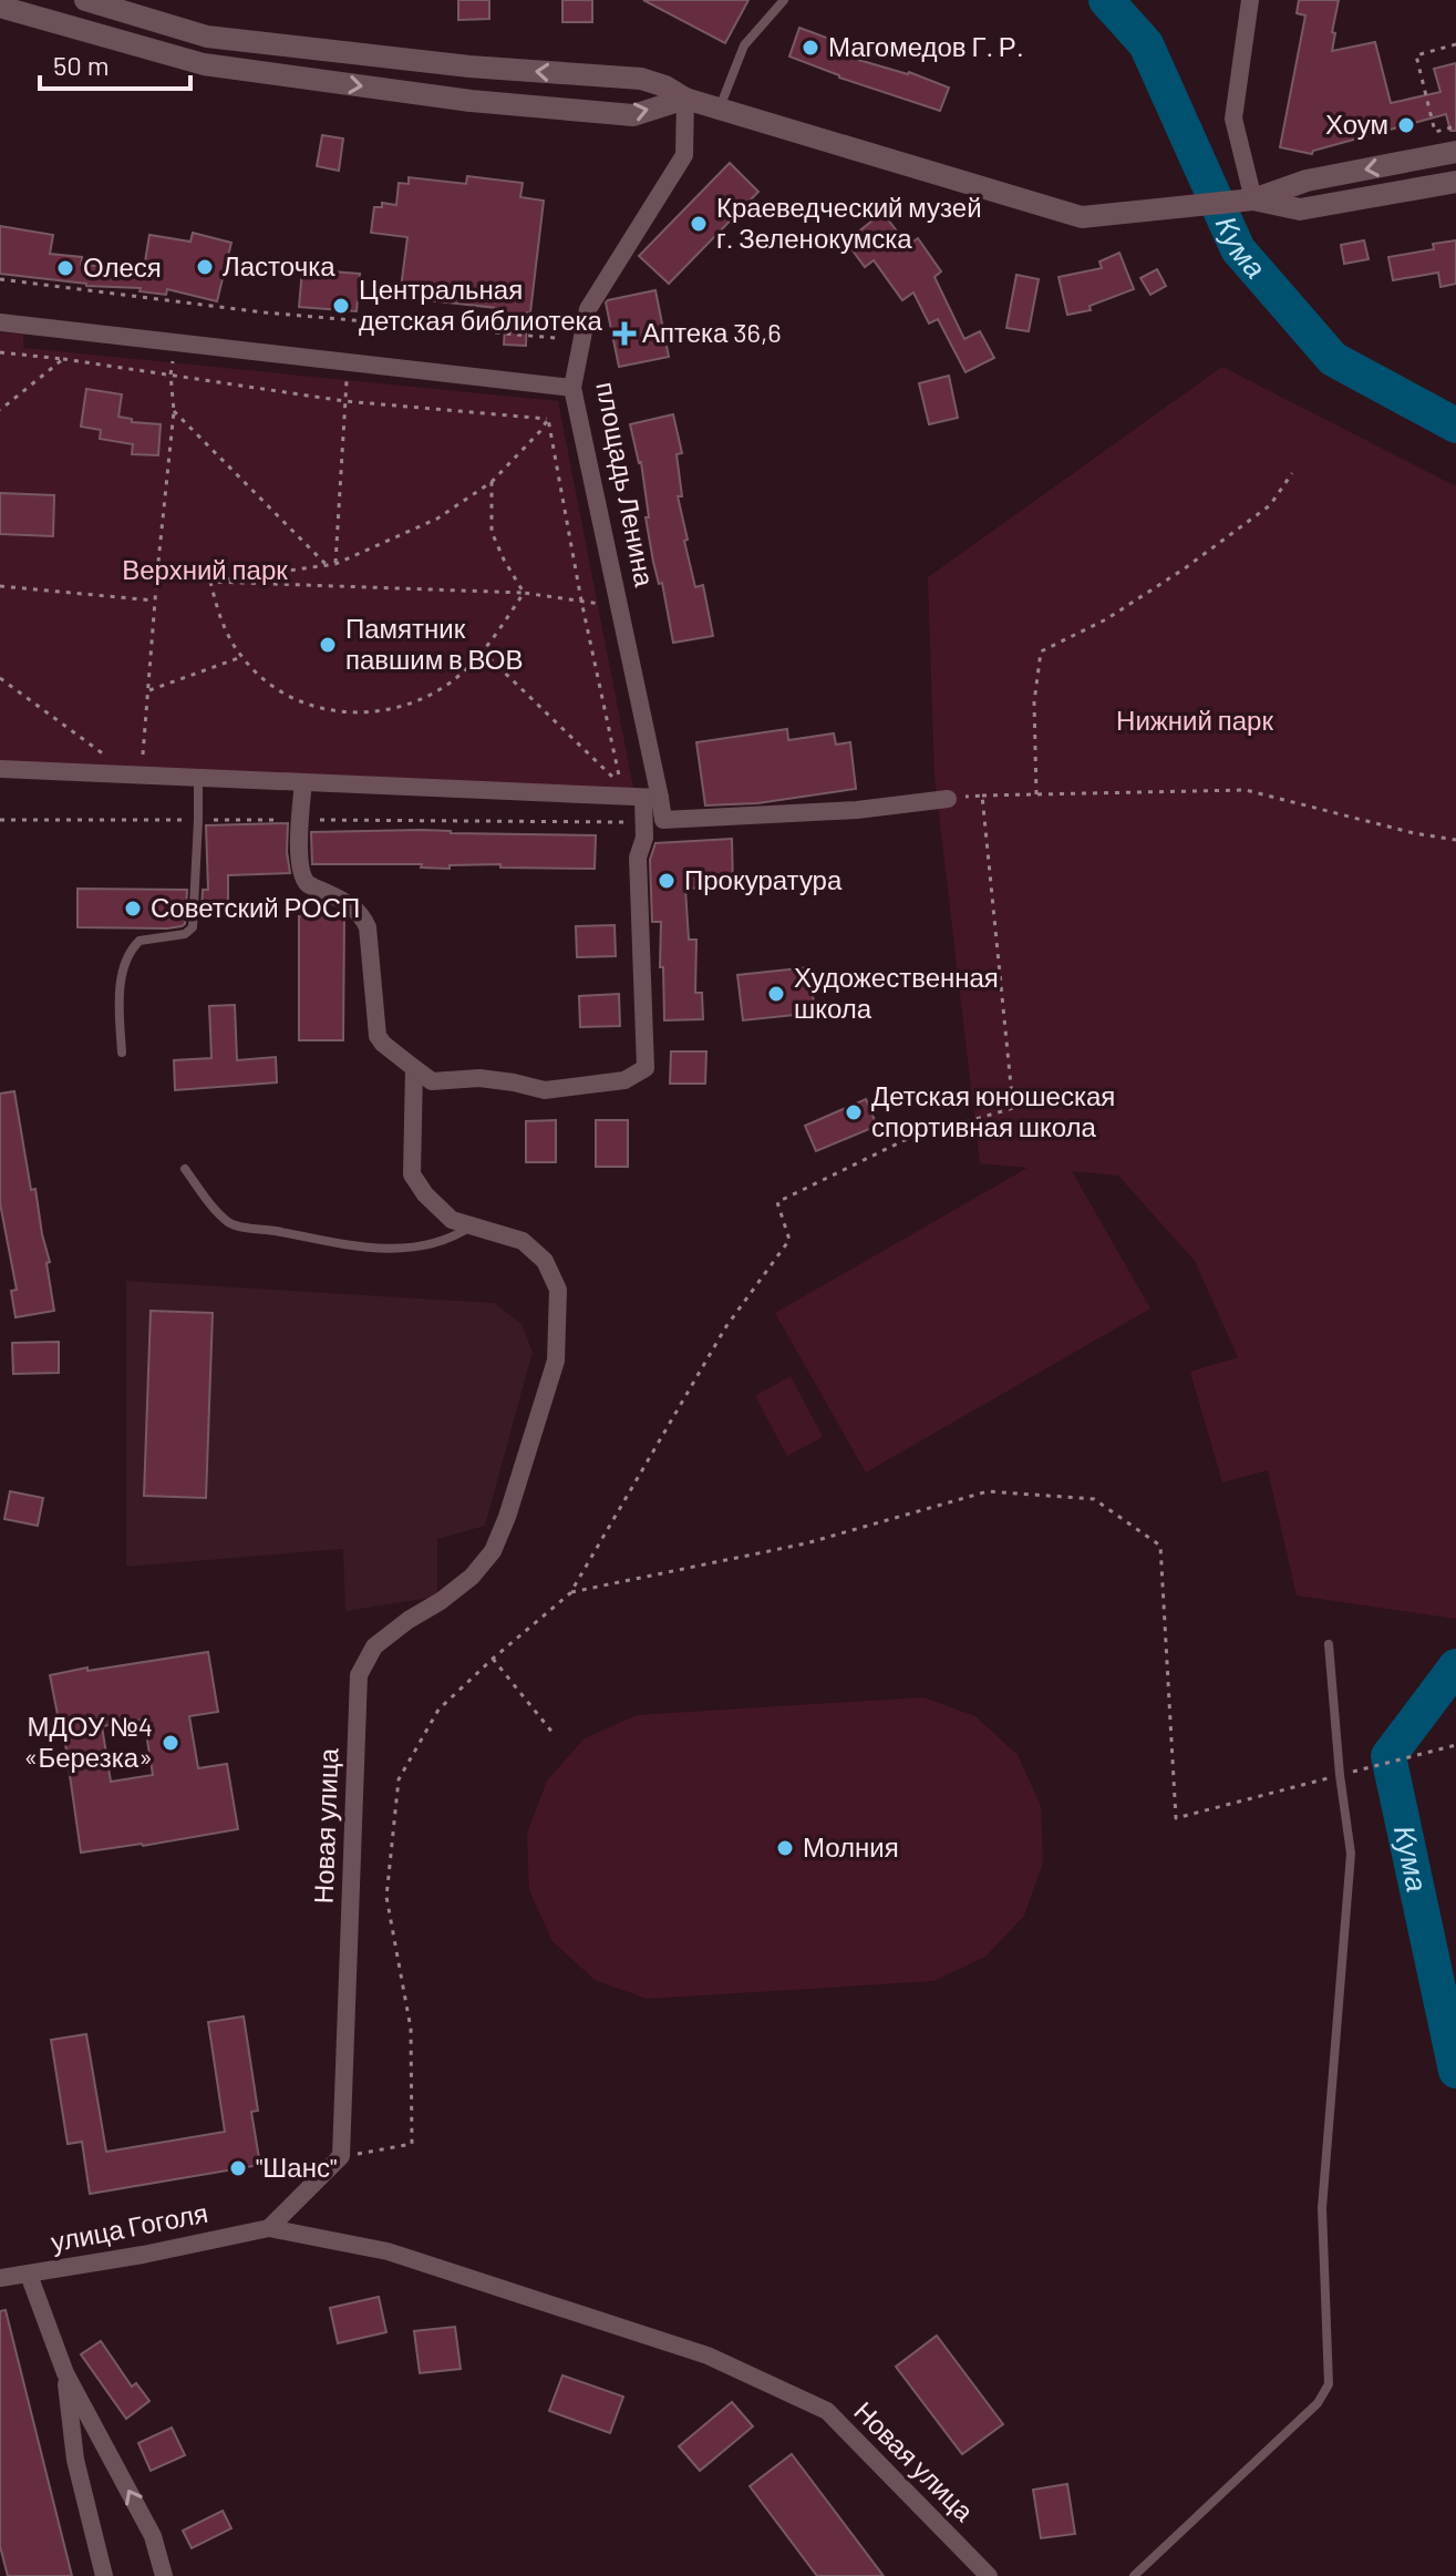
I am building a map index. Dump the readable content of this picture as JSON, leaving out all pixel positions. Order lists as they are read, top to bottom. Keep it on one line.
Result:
{"streets":{"street":["площадь Ленина","Новая улица","улица Гоголя"]},"crossings":[["площадь Ленина","Новая улица"],["Новая улица","улица Гоголя"]],"water":["Кума"],"parks":["Верхний парк","Нижний парк"],"places":{"other":["Магомедов Г. Р.","Хоум","Краеведческий музей г. Зеленокумска","Ласточка","Олеся","Центральная детская библиотека","Памятник павшим в ВОВ","Прокуратура","Советский РОСП","Художественная школа","Детская юношеская спортивная школа","МДОУ №4 «Березка»","Молния","\"Шанс\""],"health":["Аптека 36,6"]},"scale_bar":"50 m"}
